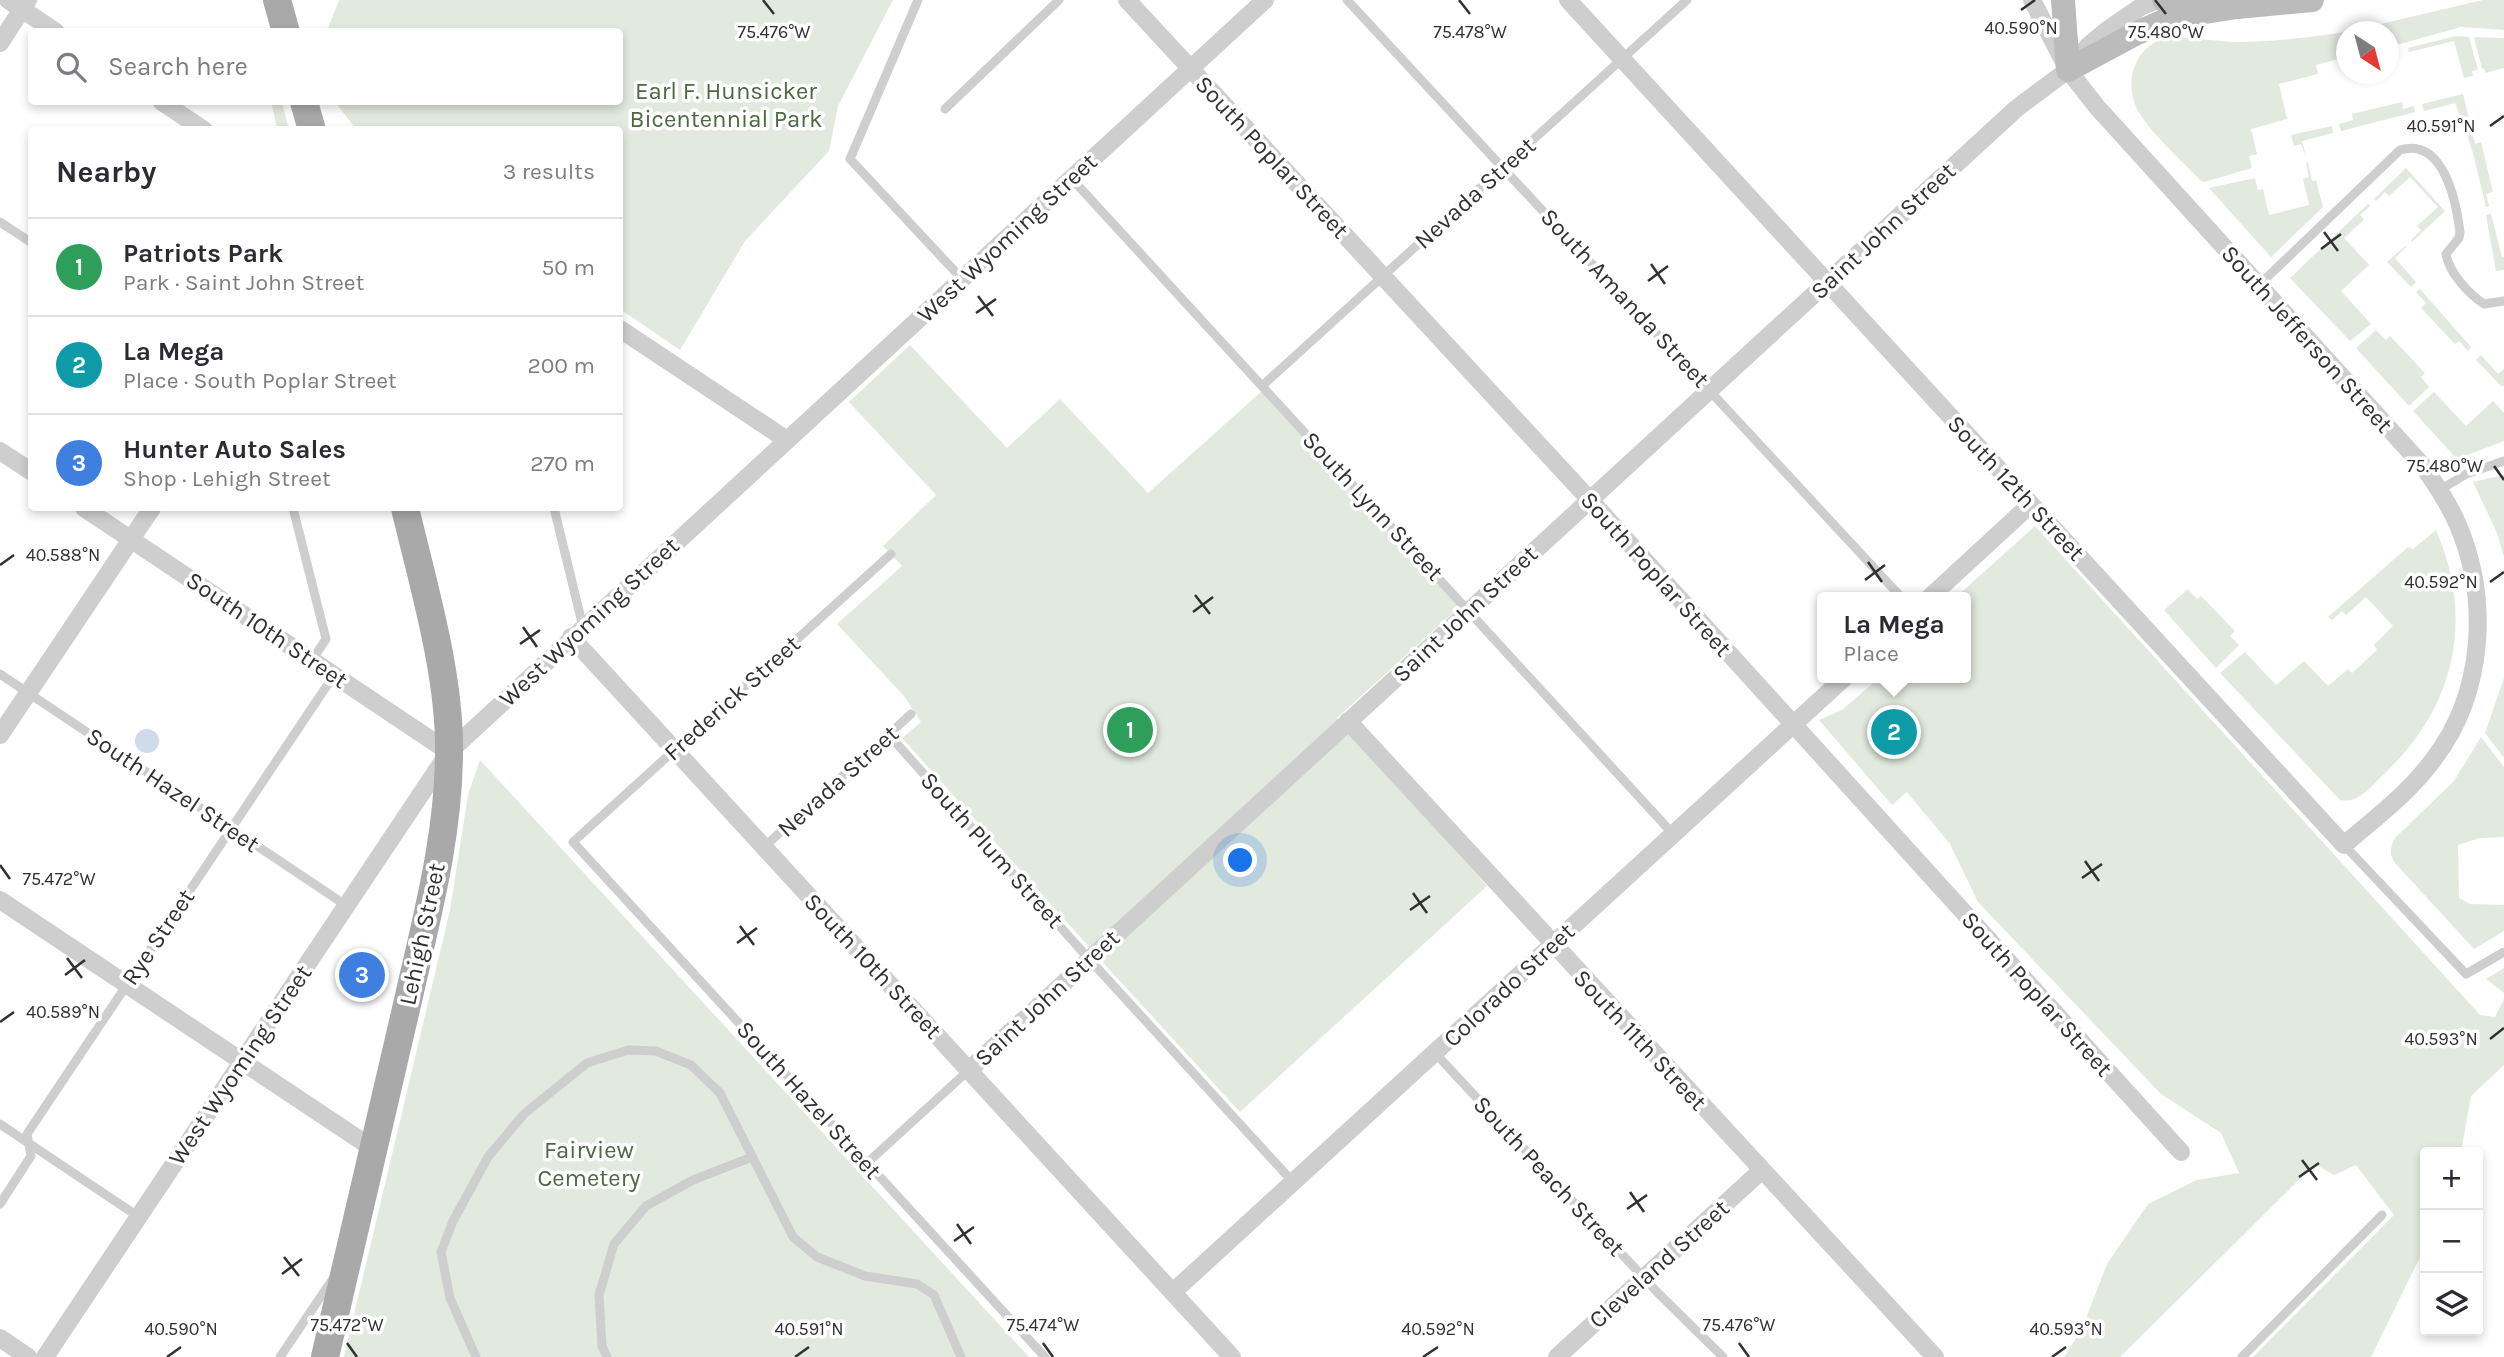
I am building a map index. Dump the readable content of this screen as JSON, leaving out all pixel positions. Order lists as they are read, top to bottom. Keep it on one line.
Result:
{"streets":{"main road":["Lehigh Street"],"street":["South Poplar Street","Saint John Street","West Wyoming Street","South Jefferson Street","South 12th Street","South 10th Street","Colorado Street","South 11th Street","Cleveland Street"],"lane":["Nevada Street","South Amanda Street","South Lynn Street","Frederick Street","South Hazel Street","South Plum Street","Rye Street","South Peach Street"]},"crossings":[["South Poplar Street","Nevada Street"],["South Poplar Street","Saint John Street"],["South Poplar Street","West Wyoming Street"],["South Poplar Street","Colorado Street"],["Nevada Street","South Amanda Street"],["Nevada Street","South 12th Street"],["Nevada Street","South Lynn Street"],["Nevada Street","South 10th Street"],["Nevada Street","South Plum Street"],["Saint John Street","South Amanda Street"],["Saint John Street","South Jefferson Street"],["Saint John Street","South 12th Street"],["Saint John Street","South Lynn Street"],["Saint John Street","South 10th Street"],["Saint John Street","South Hazel Street"],["Saint John Street","South Plum Street"],["Saint John Street","South 11th Street"],["West Wyoming Street","South Lynn Street"],["West Wyoming Street","South 10th Street"],["West Wyoming Street","South Hazel Street"],["West Wyoming Street","Lehigh Street"],["South Jefferson Street","South 12th Street"],["South Lynn Street","Colorado Street"],["South 10th Street","Frederick Street"],["South 10th Street","Lehigh Street"],["South 10th Street","Rye Street"],["South 10th Street","Colorado Street"],["Frederick Street","South Hazel Street"],["South Hazel Street","Rye Street"],["South Plum Street","Colorado Street"],["Colorado Street","South 11th Street"],["Colorado Street","South Peach Street"],["South 11th Street","Cleveland Street"],["South Peach Street","Cleveland Street"]],"parks":["Earl F. Hunsicker Bicentennial Park","Fairview Cemetery"],"north":"bottom right","page":{"search":"Search here","heading":["Nearby","3 results"],"list":[{"mark":"1","name":"Patriots Park","note":"Park · Saint John Street","value":"50 m"},{"mark":"2","name":"La Mega","note":"Place · South Poplar Street","value":"200 m"},{"mark":"3","name":"Hunter Auto Sales","note":"Shop · Lehigh Street","value":"270 m"}],"popup":["La Mega","Place"],"pins":["1","2","3"],"map_buttons":["+","−"]},"coordinates":["40.590°N","75.476°W","75.478°W","75.480°W","40.591°N","40.588°N","40.592°N","75.472°W","40.589°N","40.593°N","75.474°W"]}
